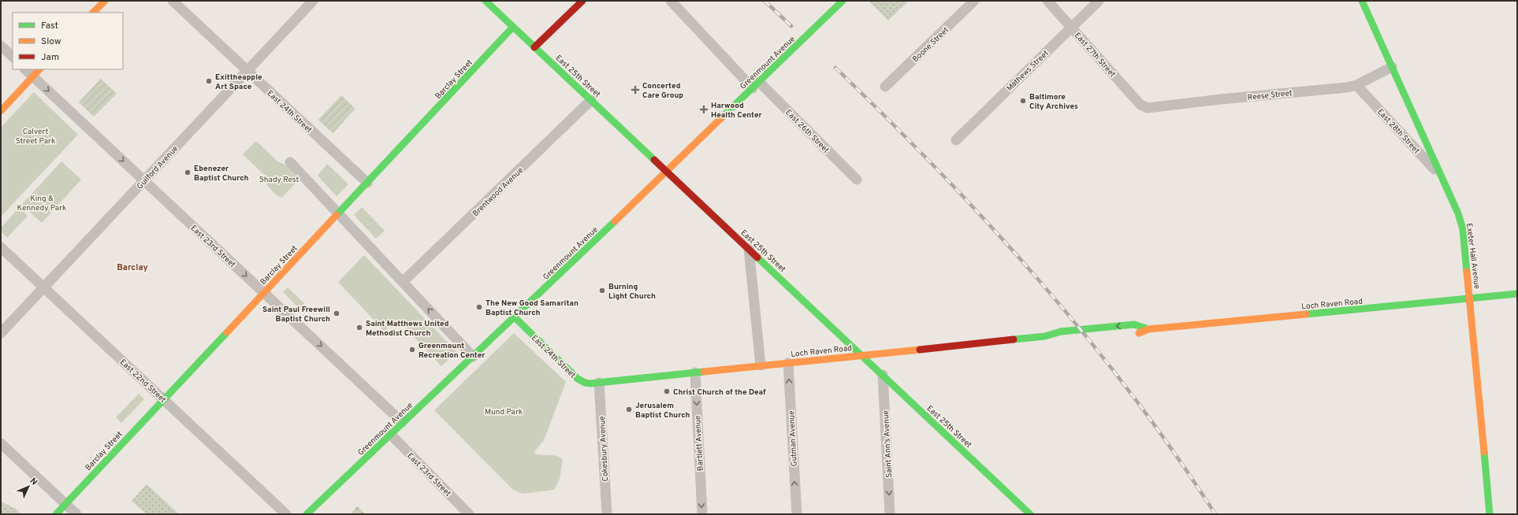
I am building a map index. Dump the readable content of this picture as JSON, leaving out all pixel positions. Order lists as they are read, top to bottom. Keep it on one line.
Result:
{"streets":{"main road":["Greenmount Avenue","East 25th Street","Barclay Street","East 24th Street","Exeter Hall Avenue","Loch Raven Road"],"street":["Boone Street","East 27th Street","Mathews Street","Reese Street","East 26th Street","East 28th Street","Guilford Avenue","Brentwood Avenue","East 23rd Street","East 22nd Street","Gutman Avenue","Bartlett Avenue","Saint Ann's Avenue","Cokesbury Avenue"]},"crossings":[["East 27th Street","Mathews Street"],["East 27th Street","Reese Street"],["Greenmount Avenue","East 25th Street"],["Greenmount Avenue","East 24th Street"],["Greenmount Avenue","East 26th Street"],["Greenmount Avenue","East 23rd Street"],["East 25th Street","Barclay Street"],["East 25th Street","Brentwood Avenue"],["East 25th Street","Loch Raven Road"],["East 25th Street","Saint Ann's Avenue"],["Barclay Street","East 24th Street"],["Barclay Street","East 23rd Street"],["Barclay Street","East 22nd Street"],["Reese Street","East 28th Street"],["Reese Street","Exeter Hall Avenue"],["East 24th Street","Guilford Avenue"],["East 24th Street","Loch Raven Road"],["East 24th Street","Cokesbury Avenue"],["East 28th Street","Exeter Hall Avenue"],["Guilford Avenue","East 23rd Street"],["Guilford Avenue","East 22nd Street"],["Exeter Hall Avenue","Loch Raven Road"],["Loch Raven Road","Gutman Avenue"],["Loch Raven Road","Bartlett Avenue"],["Loch Raven Road","Cokesbury Avenue"]],"one_way":["East 23rd Street","Gutman Avenue","Bartlett Avenue","Saint Ann's Avenue"],"districts":["Barclay"],"parks":["Calvert Street Park","Shady Rest","King & Kennedy Park","Mund Park"],"places":{"other":["Exittheapple Art Space","Baltimore City Archives","Ebenezer Baptist Church","Burning Light Church","The New Good Samaritan Baptist Church","Saint Paul Freewill Baptist Church","Saint Matthews United Methodist Church","Greenmount Recreation Center","Christ Church of the Deaf","Jerusalem Baptist Church"],"health":["Concerted Care Group","Harwood Health Center"]},"legend":["Fast","Slow","Jam"],"north":"top right"}
